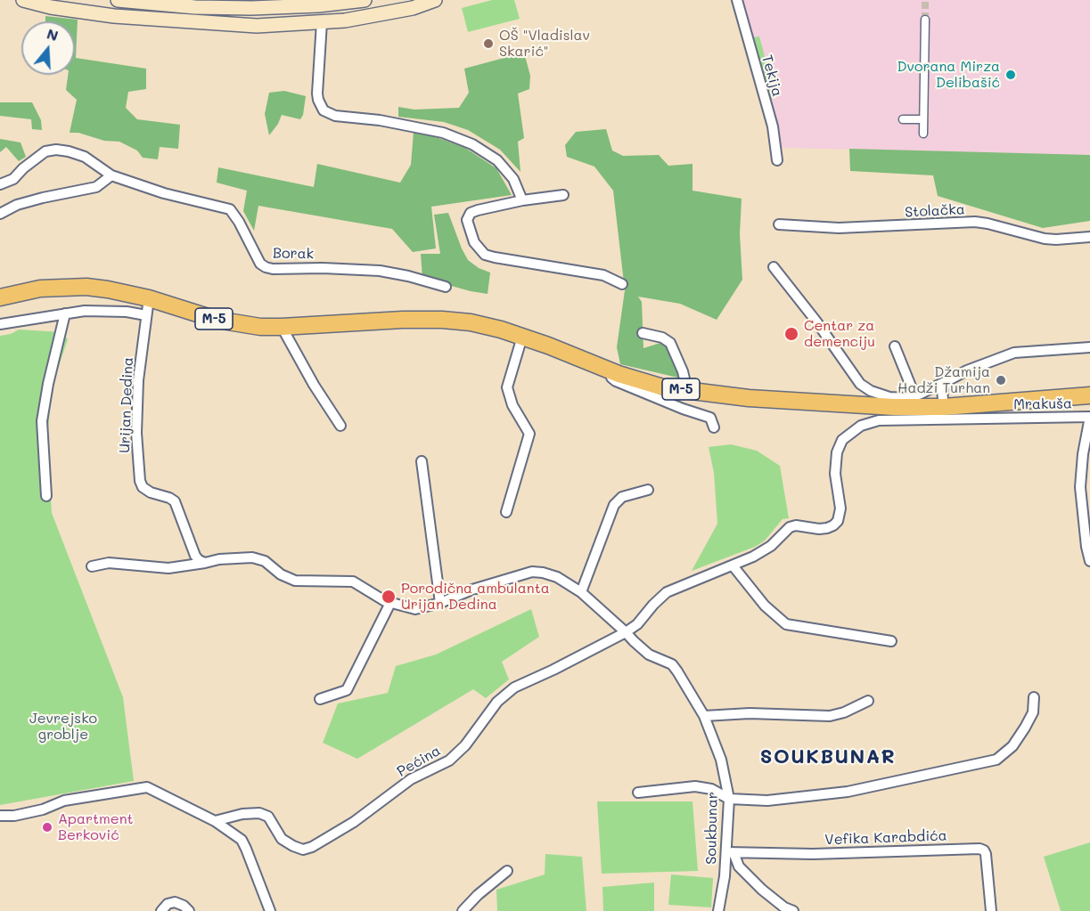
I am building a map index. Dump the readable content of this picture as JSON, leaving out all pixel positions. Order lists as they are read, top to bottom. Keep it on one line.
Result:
{"streets":{"main road":["M-5"],"street":["Tekija","Stolačka","Borak","Mrakuša","Urijan Dedina","Pećina","Soukbunar","Vefika Karabdića"]},"crossings":[["M-5","Mrakuša"],["M-5","Urijan Dedina"],["Pećina","Soukbunar"],["Soukbunar","Vefika Karabdića"]],"districts":["SOUKBUNAR"],"parks":["Jevrejsko groblje"],"places":["OŠ \"Vladislav Skarić\"","Dvorana Mirza Delibašić","Centar za demenciju","Džamija Hadži Turhan","Porodična ambulanta Urijan Dedina","Apartment Berković"],"north":"top"}
